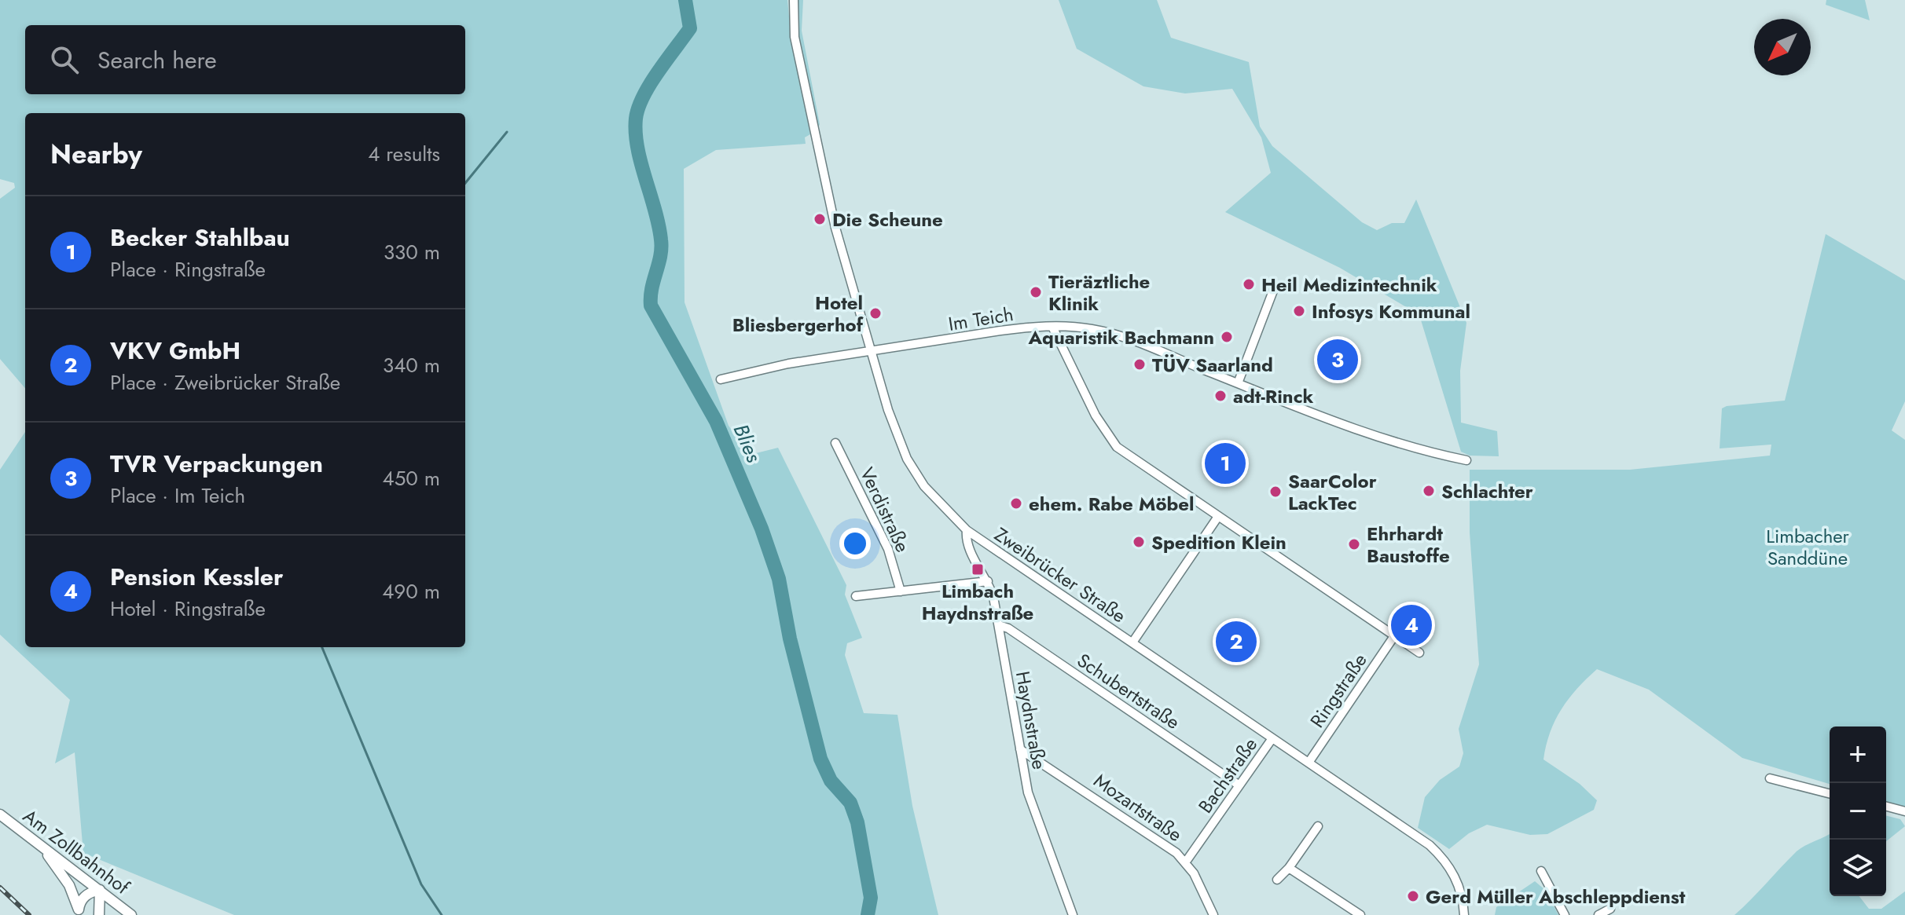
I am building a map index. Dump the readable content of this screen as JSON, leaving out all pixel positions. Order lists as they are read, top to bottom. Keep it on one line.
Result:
{"streets":{"main road":["Am Zollbahnhof"],"street":["Im Teich","Verdistraße","Zweibrücker Straße","Ringstraße","Schubertstraße","Haydnstraße","Bachstraße","Mozartstraße"]},"crossings":[["Im Teich","Zweibrücker Straße"],["Zweibrücker Straße","Ringstraße"],["Zweibrücker Straße","Haydnstraße"],["Zweibrücker Straße","Bachstraße"],["Schubertstraße","Haydnstraße"],["Schubertstraße","Bachstraße"],["Haydnstraße","Mozartstraße"],["Bachstraße","Mozartstraße"]],"water":["Blies"],"parks":["Limbacher Sanddüne"],"places":{"other":["Die Scheune","Heil Medizintechnik","Tieräztliche Klinik","Infosys Kommunal","Hotel Bliesbergerhof","Aquaristik Bachmann","TÜV Saarland","adt-Rinck","Schlachter","SaarColor LackTec","ehem. Rabe Möbel","Spedition Klein","Ehrhardt Baustoffe","Gerd Müller Abschleppdienst"],"transit":["Limbach Haydnstraße"]},"north":"bottom left","page":{"search":"Search here","heading":["Nearby","4 results"],"list":[{"mark":"1","name":"Becker Stahlbau","note":"Place · Ringstraße","value":"330 m"},{"mark":"2","name":"VKV GmbH","note":"Place · Zweibrücker Straße","value":"340 m"},{"mark":"3","name":"TVR Verpackungen","note":"Place · Im Teich","value":"450 m"},{"mark":"4","name":"Pension Kessler","note":"Hotel · Ringstraße","value":"490 m"}],"pins":["3","1","4","2"],"map_buttons":["+","−"]}}
